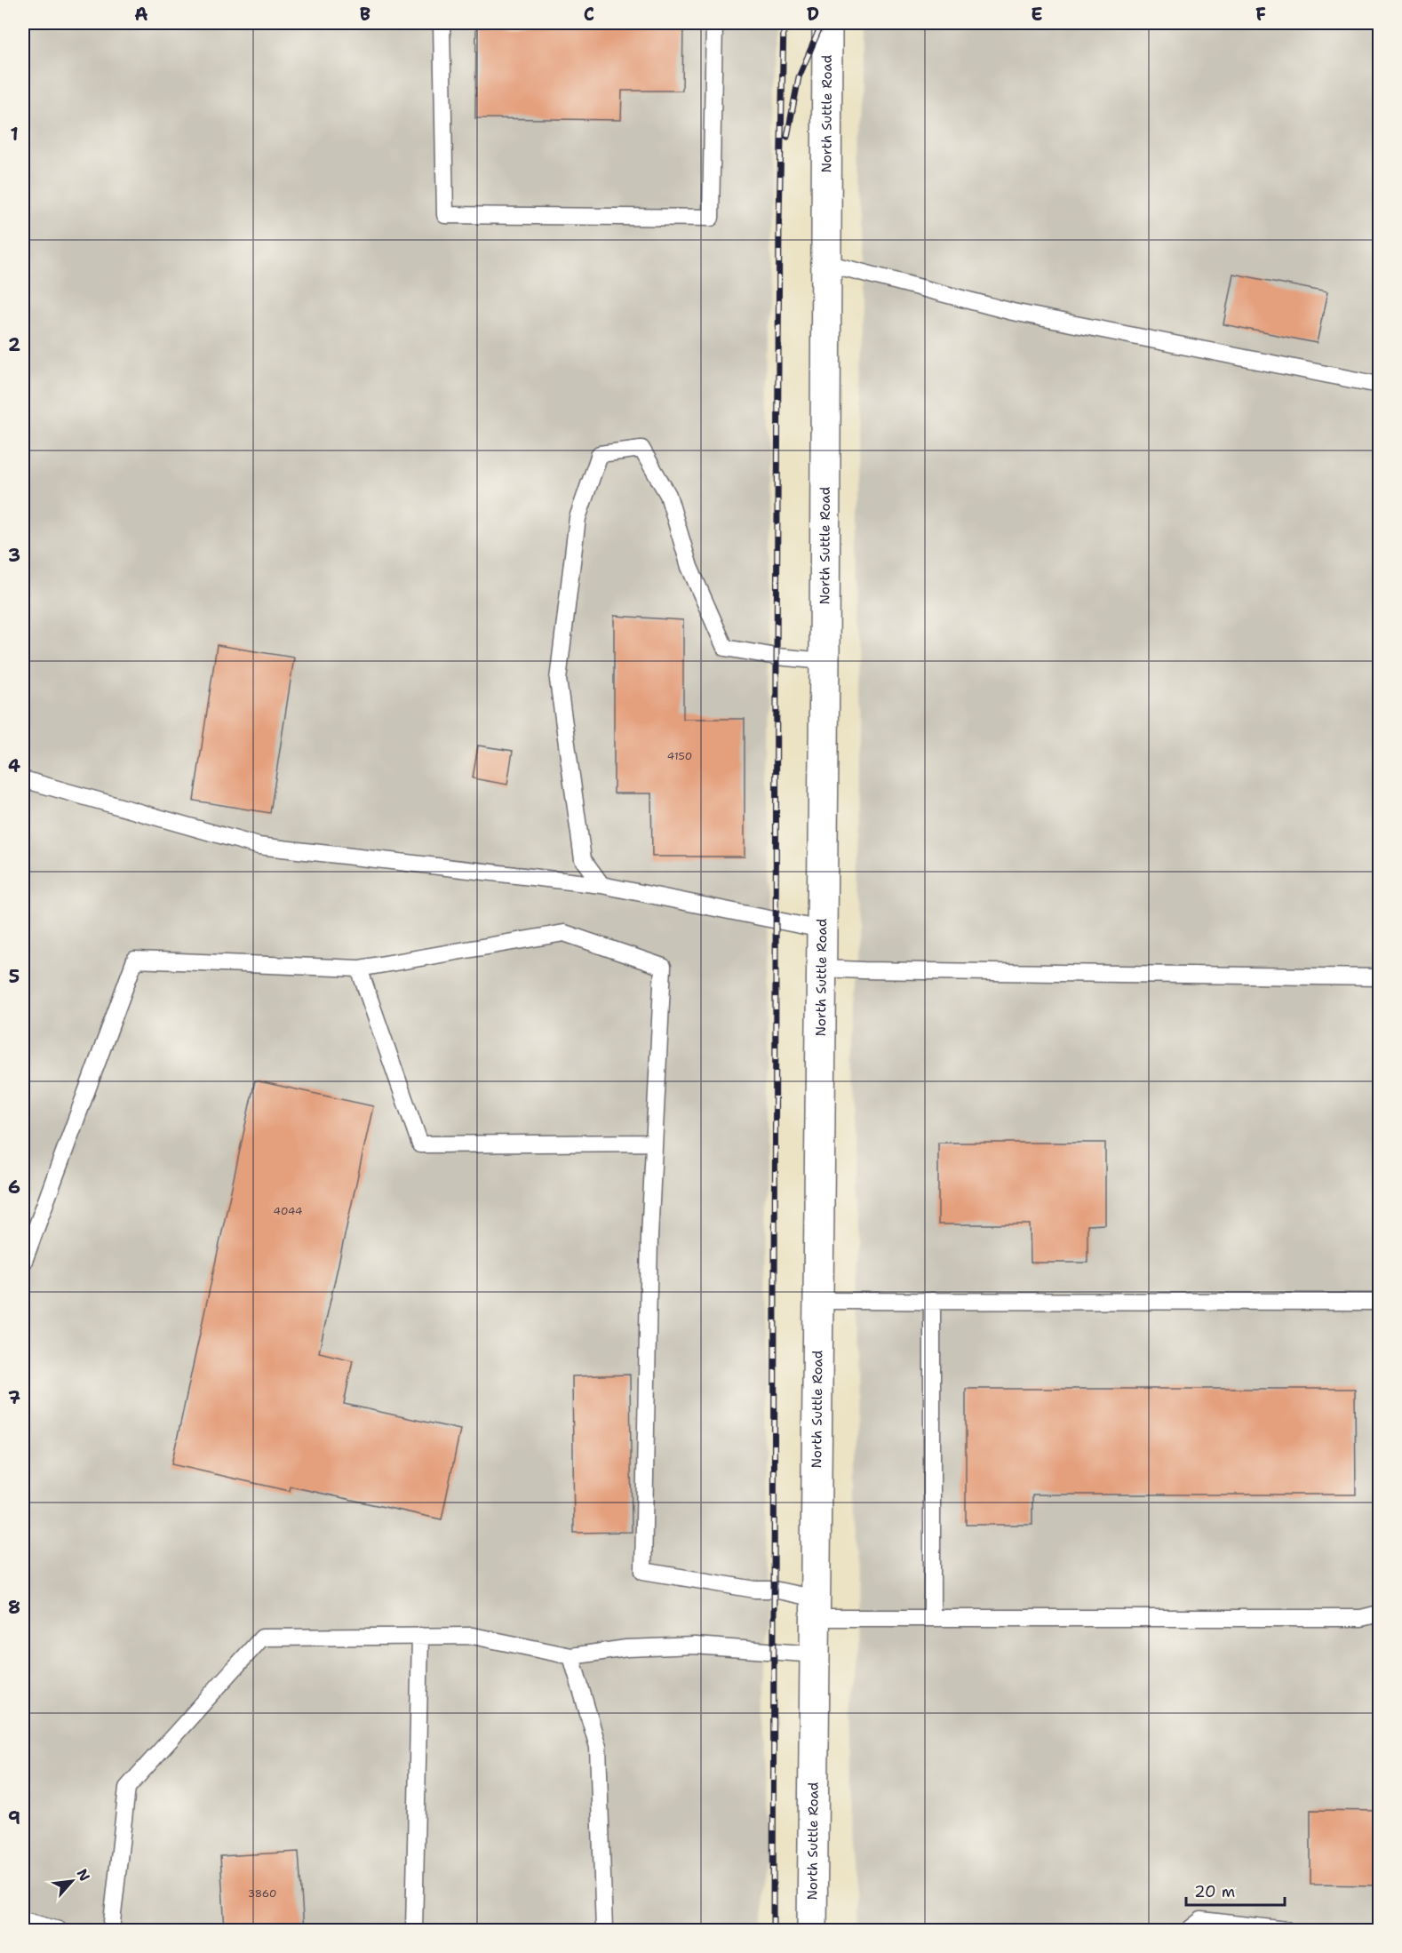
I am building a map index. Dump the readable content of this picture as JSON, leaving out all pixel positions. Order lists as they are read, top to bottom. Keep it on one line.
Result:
{"streets":{"street":["North Suttle Road"]},"house_numbers":["4150","4044","3860"],"scale_bar":"20 m","north":"top right","grid":{"columns":["A","B","C","D","E","F"],"rows":["1","2","3","4","5","6","7","8","9"]}}
